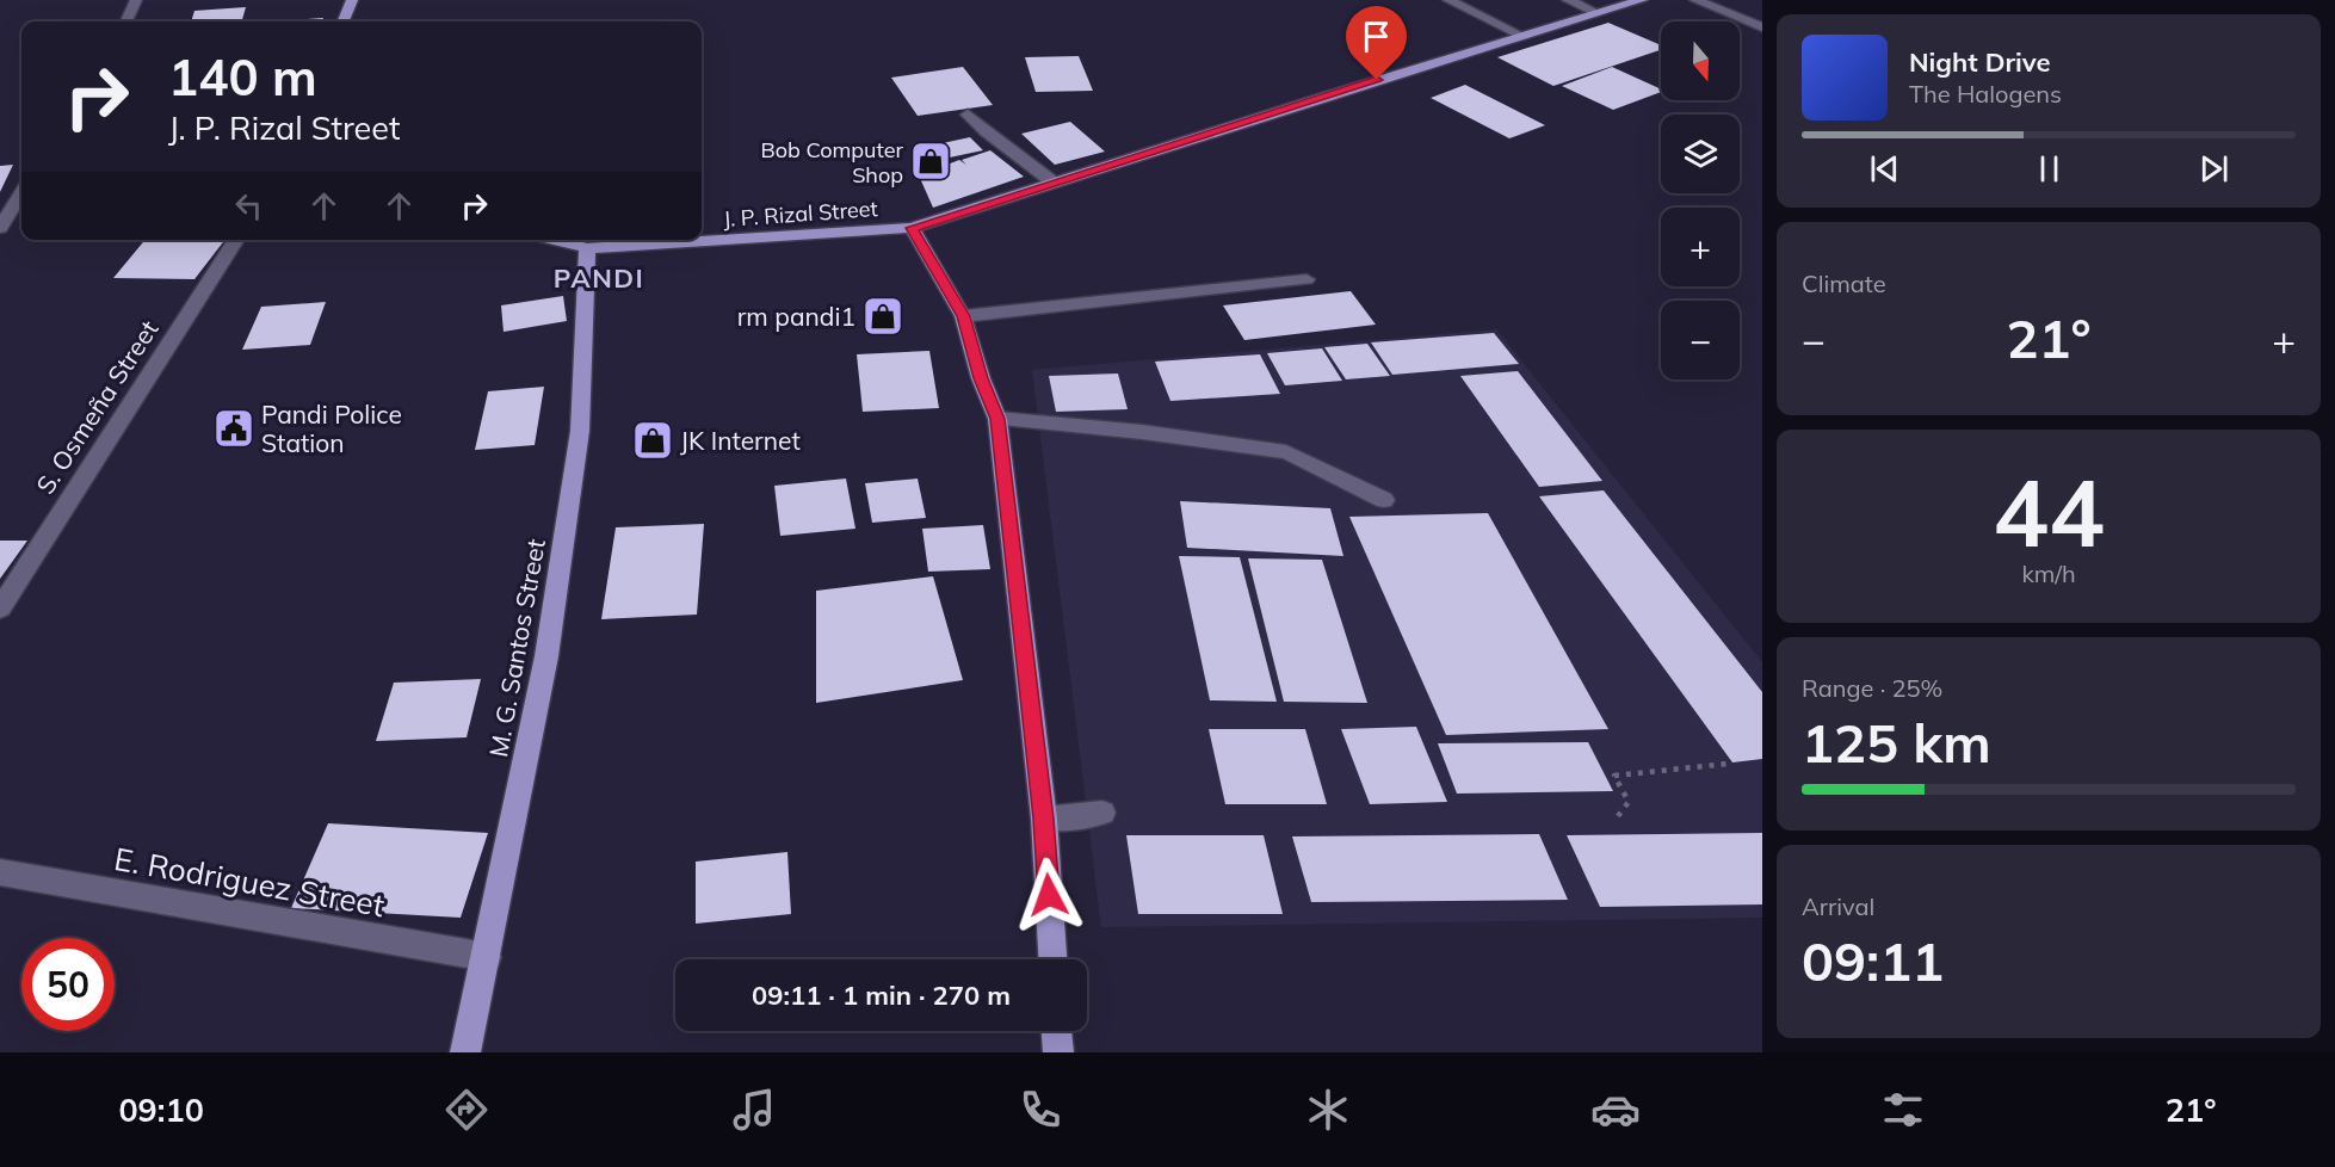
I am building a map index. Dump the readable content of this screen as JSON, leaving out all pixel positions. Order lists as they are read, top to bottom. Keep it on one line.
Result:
{"streets":{"main road":["J. P. Rizal Street","M. G. Santos Street"],"street":["S. Osmeña Street","E. Rodriguez Street"]},"crossings":[["J. P. Rizal Street","M. G. Santos Street"],["M. G. Santos Street","E. Rodriguez Street"]],"districts":["PANDI"],"places":{"shop":["Bob Computer Shop","rm pandi1","JK Internet"],"public building":["Pandi Police Station"]},"north":"bottom","page":{"map_buttons":["+","−"],"turn":["140 m","J. P. Rizal Street"],"song":["Night Drive","The Halogens"],"tile":["Climate",["44","km/h"],["Range · 25%","125 km"],["Arrival","09:11"]],"heat":["−","21°","+"],"limit":"50","trip":"09:11 · 1 min · 270 m","tabs":["09:10","21°"]}}
